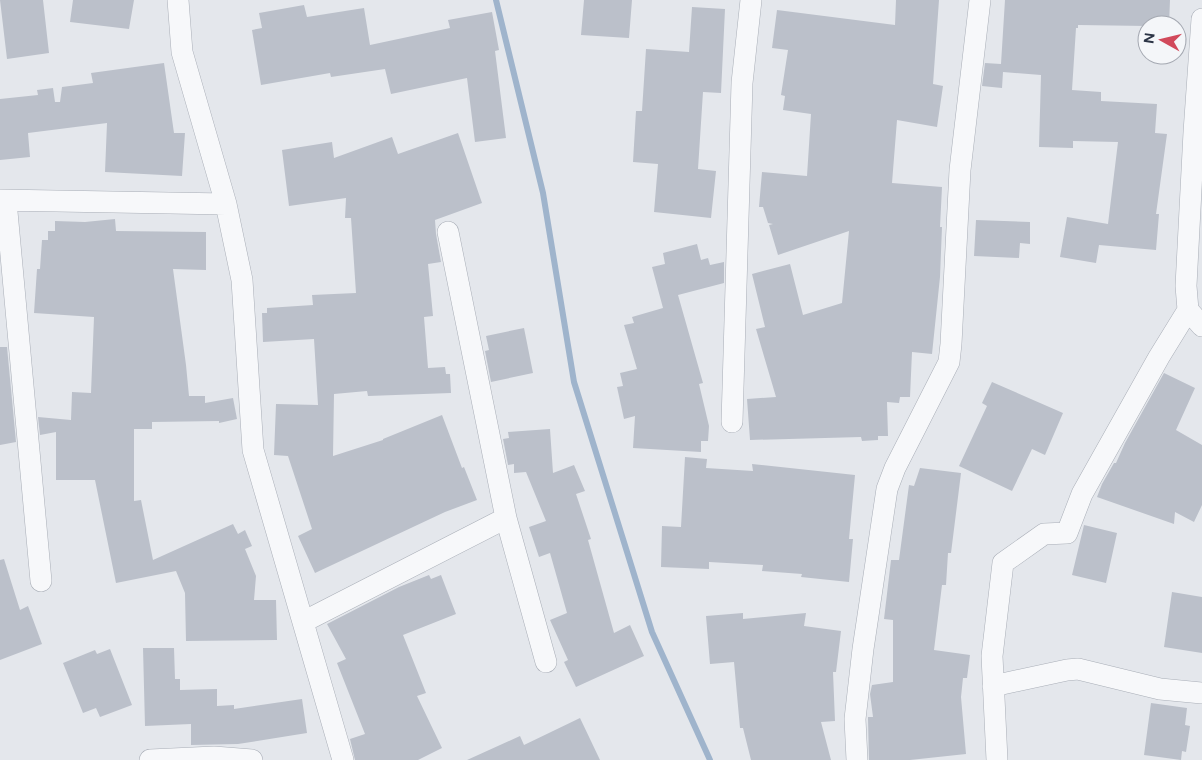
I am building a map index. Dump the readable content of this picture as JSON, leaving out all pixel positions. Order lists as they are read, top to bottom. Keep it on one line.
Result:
{"north":"left"}
